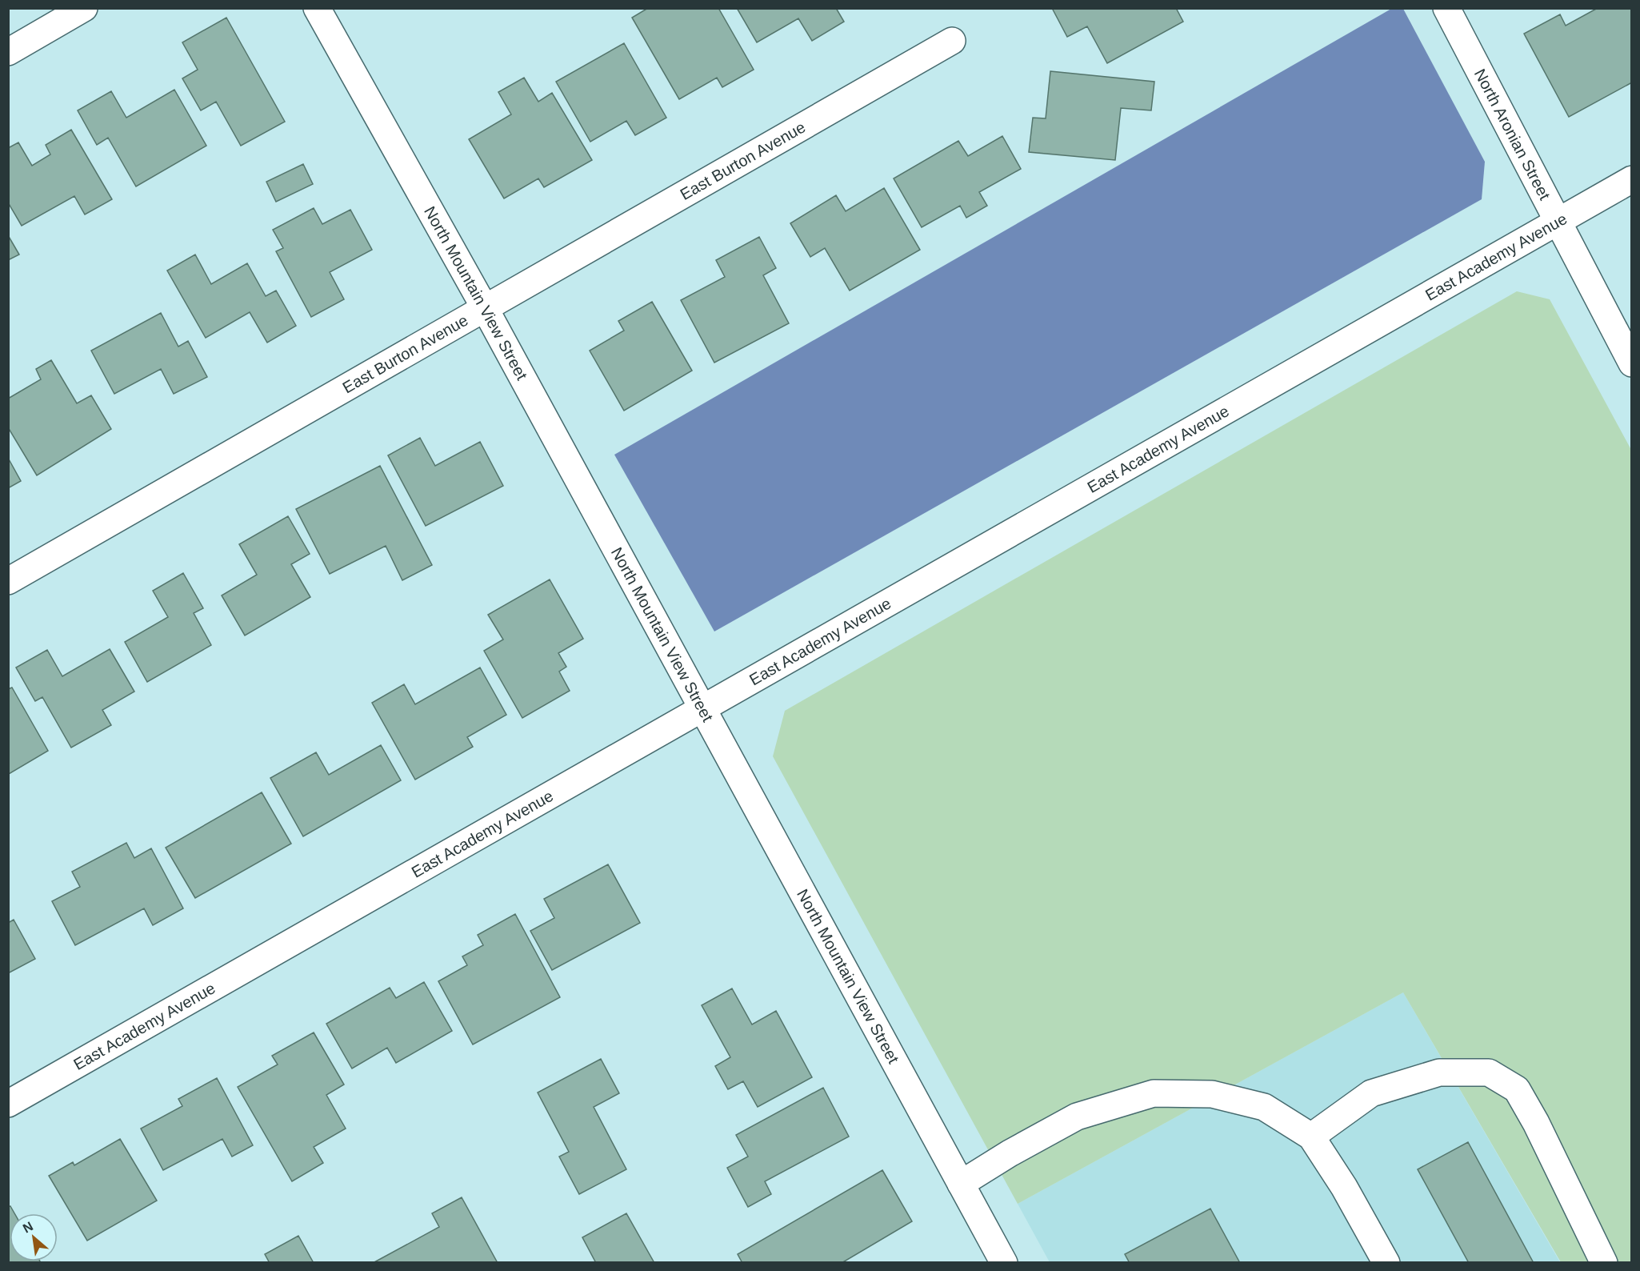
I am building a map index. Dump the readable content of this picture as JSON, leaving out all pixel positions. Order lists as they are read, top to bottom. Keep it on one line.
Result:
{"streets":{"street":["North Aronian Street","East Burton Avenue","East Academy Avenue","North Mountain View Street"]},"crossings":[["North Aronian Street","East Academy Avenue"],["East Burton Avenue","North Mountain View Street"],["East Academy Avenue","North Mountain View Street"]],"north":"top left"}
